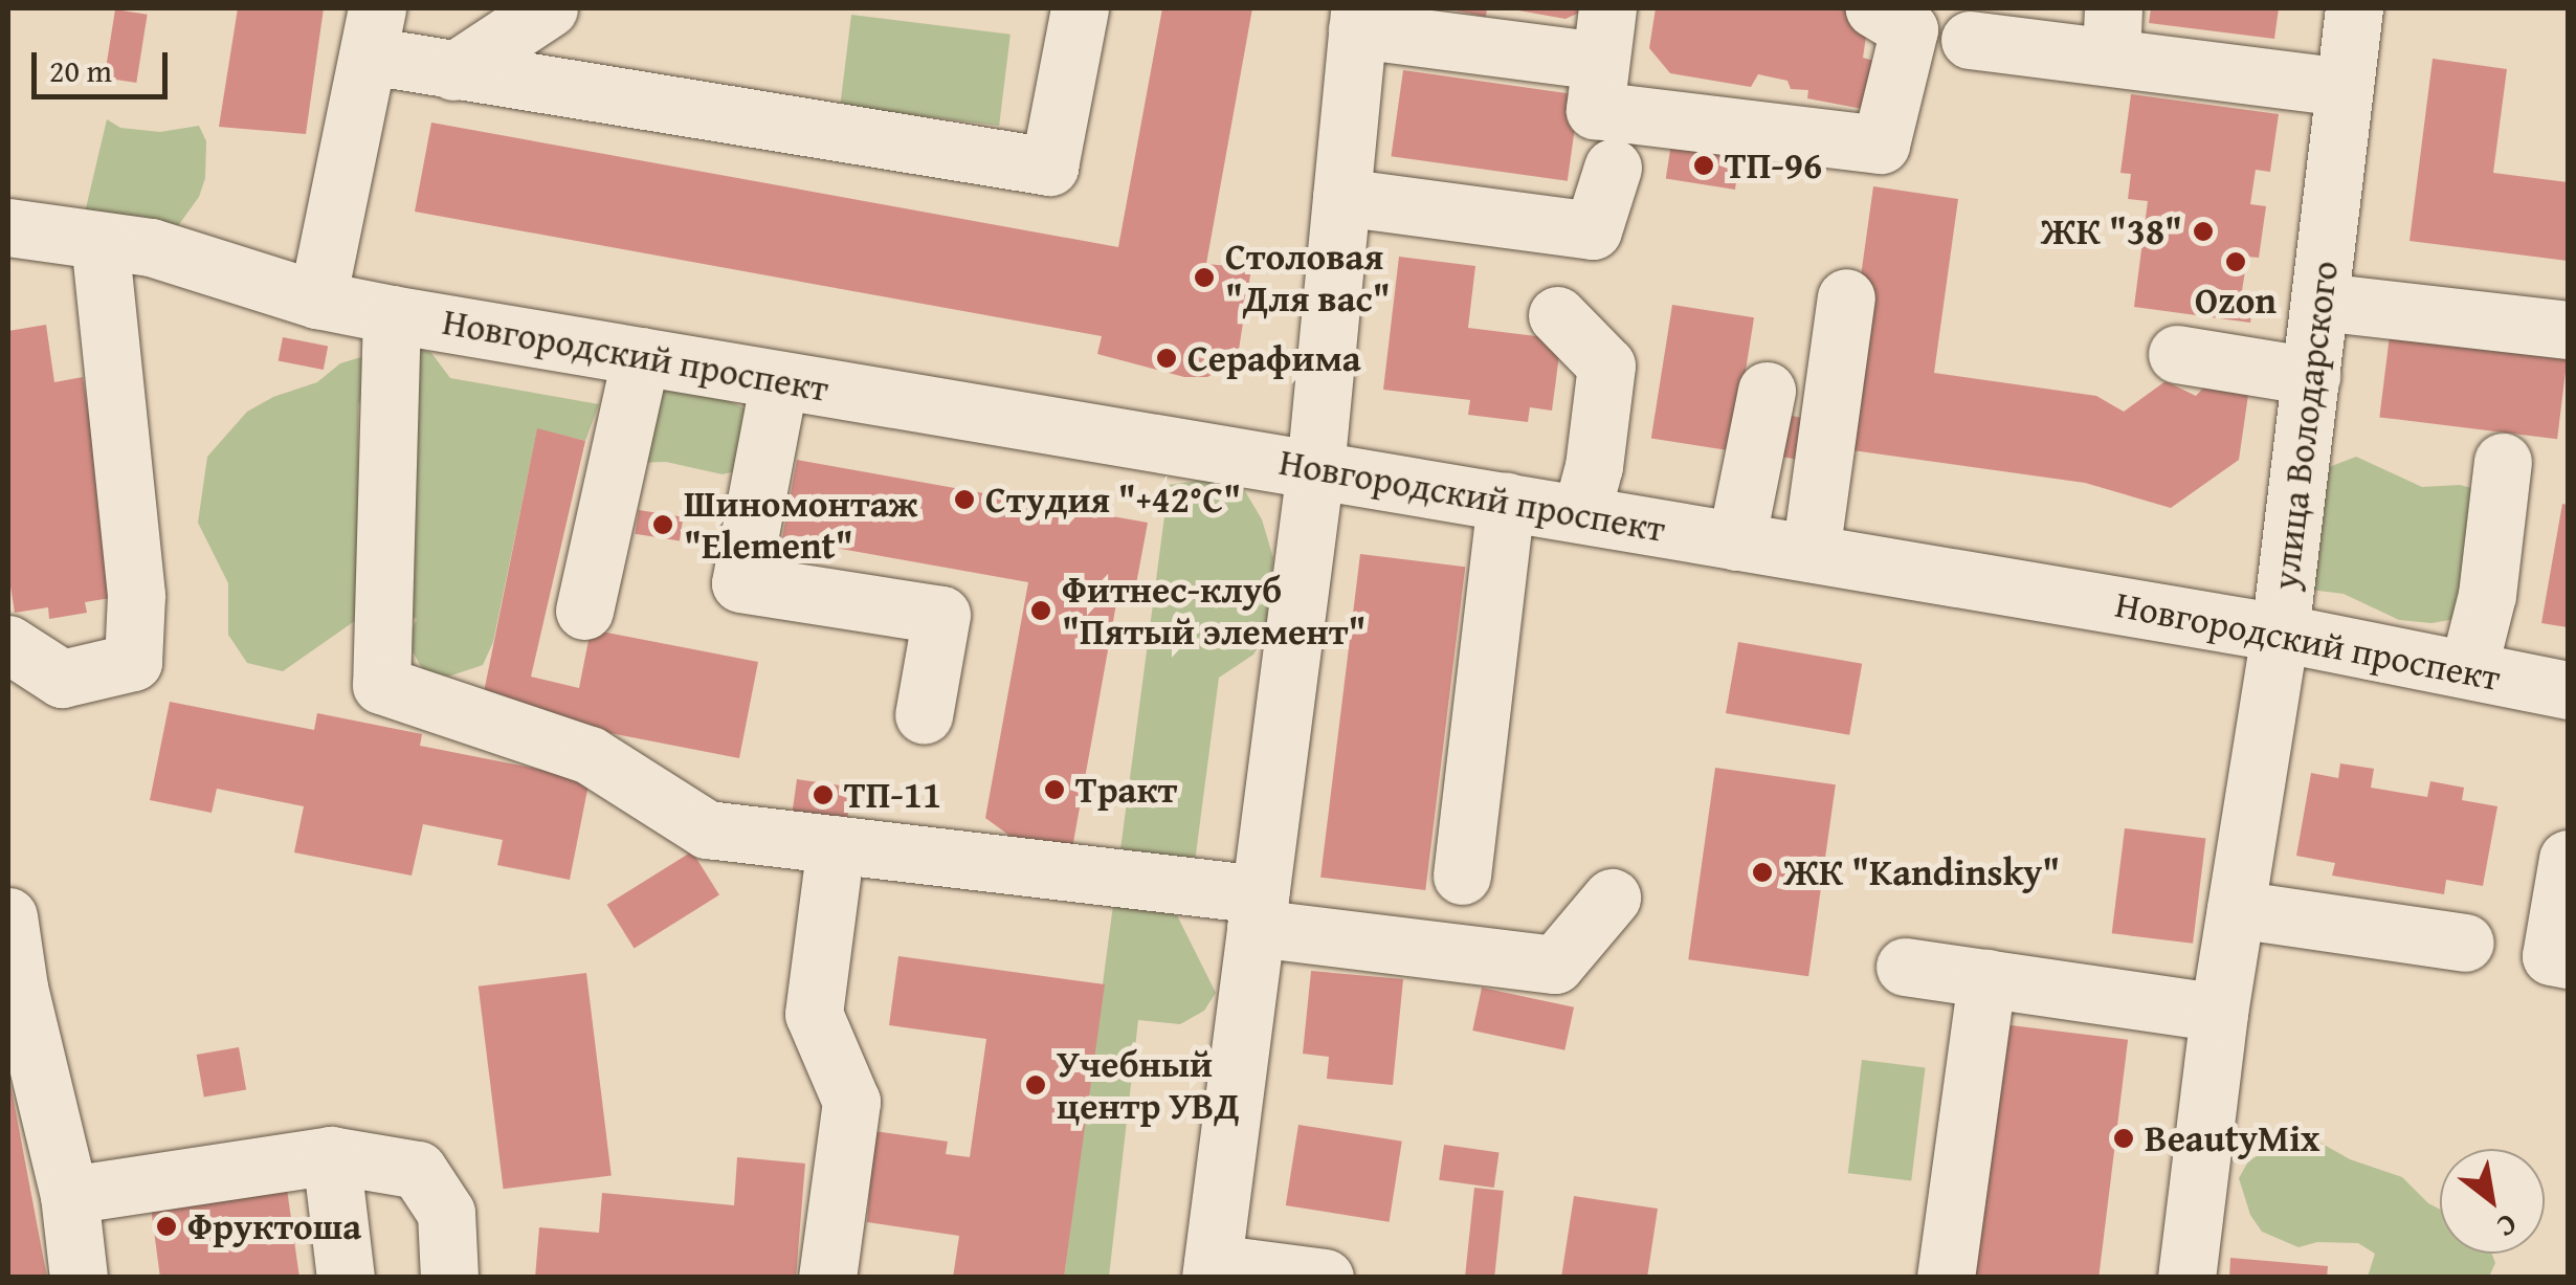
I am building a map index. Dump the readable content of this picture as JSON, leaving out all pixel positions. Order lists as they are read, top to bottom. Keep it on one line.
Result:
{"streets":{"street":["Новгородский проспект","улица Володарского"]},"crossings":[["Новгородский проспект","улица Володарского"]],"places":["ТП-96","ЖК \"38\"","Ozon","Столовая \"Для вас\"","Серафима","Студия \"+42°C\"","Шиномонтаж \"Element\"","Фитнес-клуб \"Пятый элемент\"","Тракт","ТП-11","ЖК \"Kandinsky\"","Учебный центр УВД","BeautyMix","Фруктоша"],"scale_bar":"20 m","north":"bottom right"}
